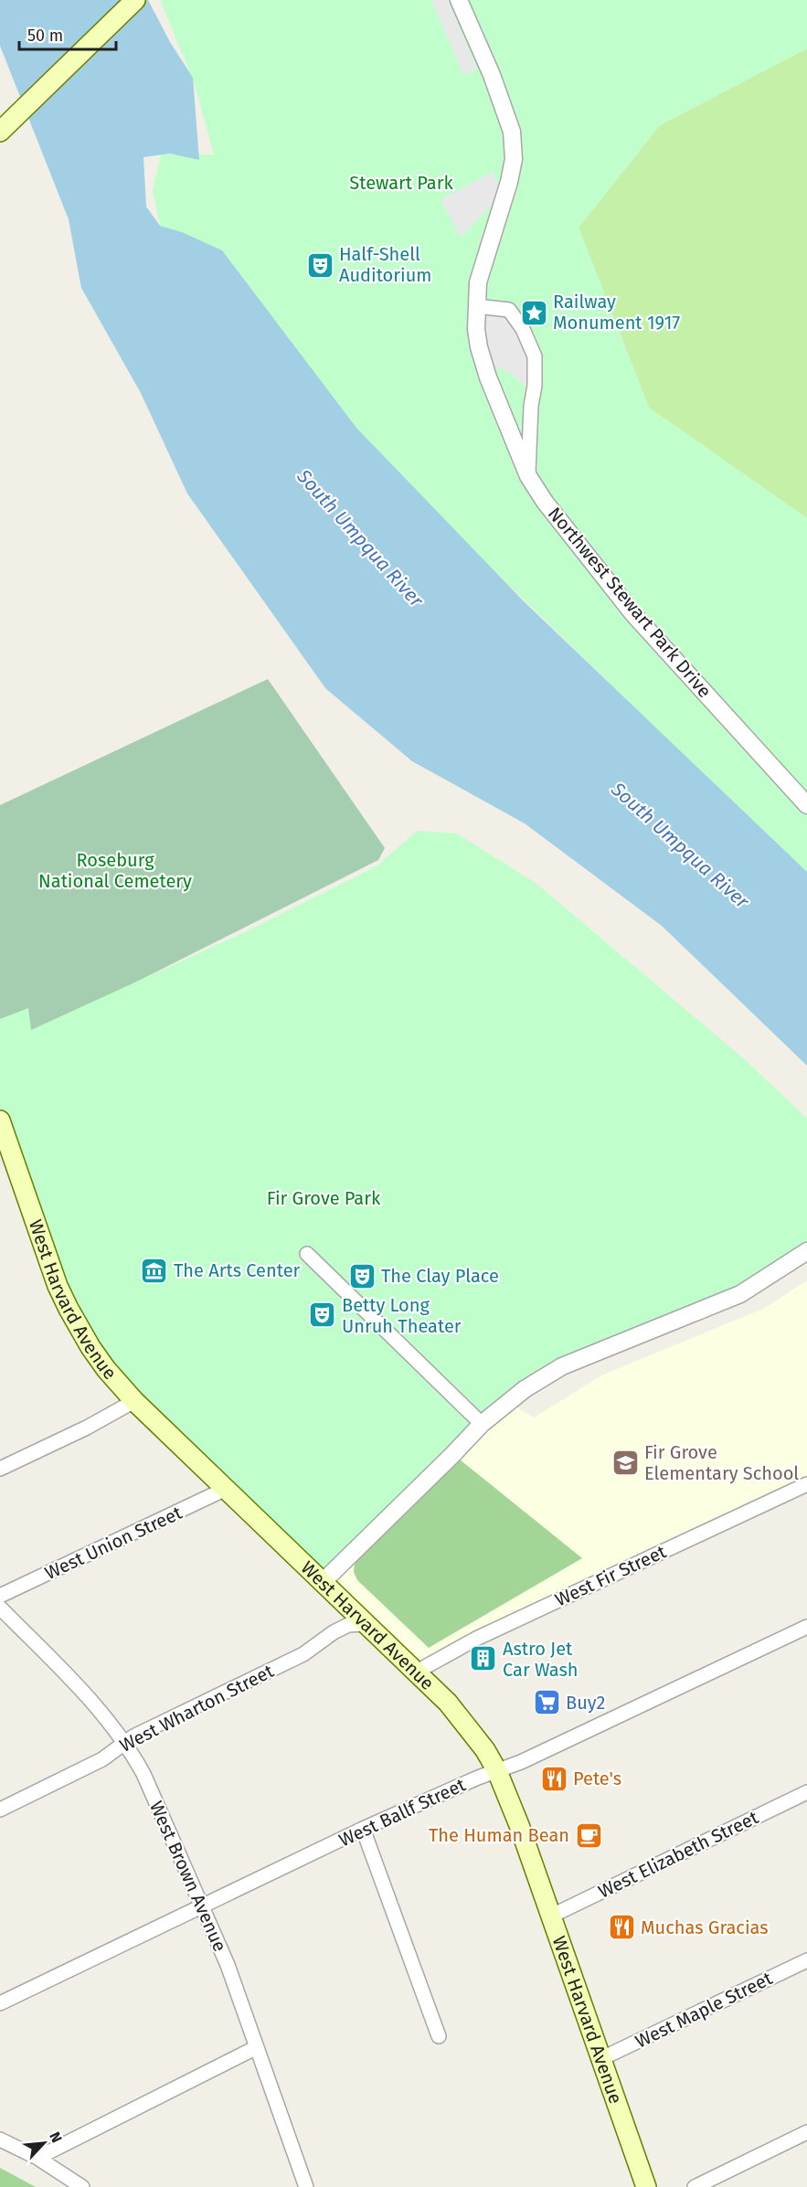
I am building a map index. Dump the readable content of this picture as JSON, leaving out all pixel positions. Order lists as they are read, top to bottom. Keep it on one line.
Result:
{"streets":{"main road":["West Harvard Avenue"],"street":["Northwest Stewart Park Drive","West Union Street","West Fir Street","West Wharton Street","West Ballf Street","West Elizabeth Street","West Brown Avenue","West Maple Street"]},"crossings":[["West Harvard Avenue","West Union Street"],["West Harvard Avenue","West Fir Street"],["West Harvard Avenue","West Wharton Street"],["West Harvard Avenue","West Ballf Street"],["West Harvard Avenue","West Elizabeth Street"],["West Harvard Avenue","West Maple Street"],["West Wharton Street","West Brown Avenue"],["West Ballf Street","West Brown Avenue"]],"water":["South Umpqua River"],"parks":["Stewart Park","Roseburg National Cemetery","Fir Grove Park"],"places":{"theatre":["Half-Shell Auditorium","The Clay Place","Betty Long Unruh Theater"],"place":["Railway Monument 1917"],"museum":["The Arts Center"],"school or university":["Fir Grove Elementary School"],"building":["Astro Jet Car Wash"],"supermarket":["Buy2"],"restaurant":["Pete's","Muchas Gracias"],"cafe":["The Human Bean"]},"scale_bar":"50 m","north":"top right"}
